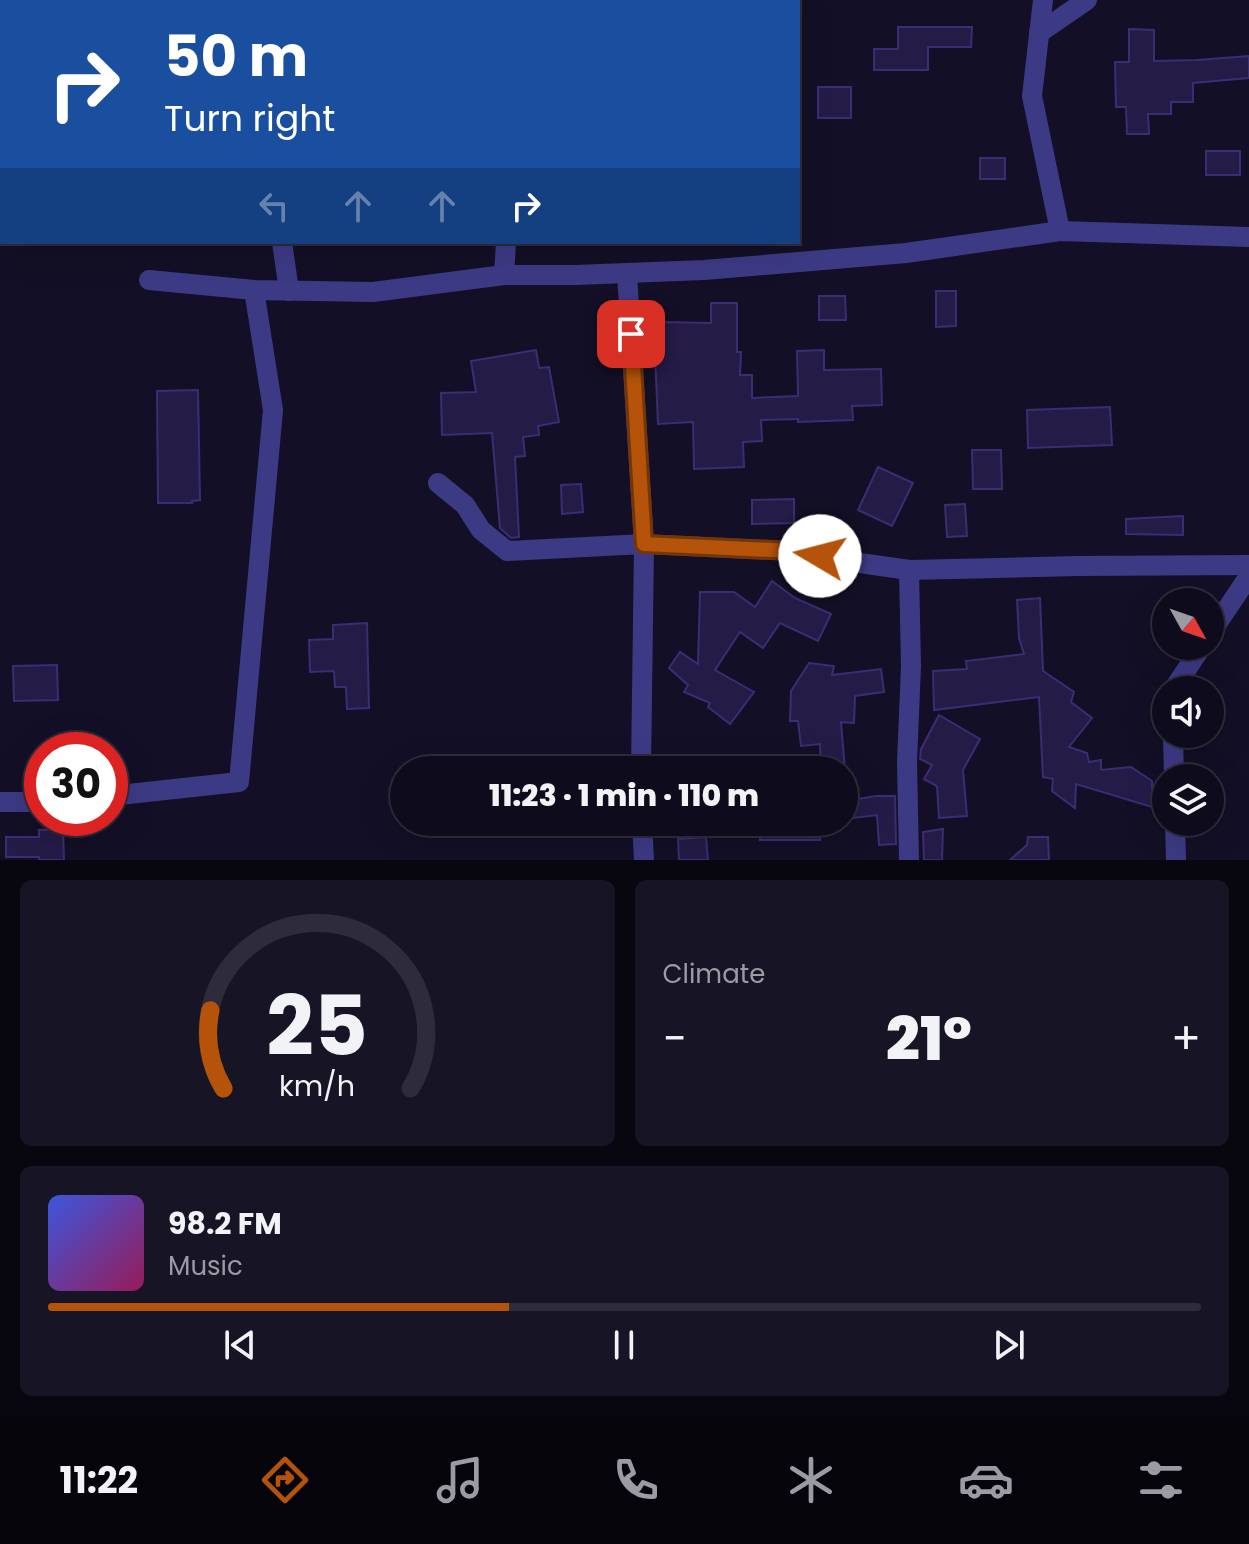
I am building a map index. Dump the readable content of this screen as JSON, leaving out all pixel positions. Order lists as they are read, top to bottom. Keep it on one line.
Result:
{"north":"bottom right","page":{"turn":["50 m","Turn right"],"limit":"30","trip":"11:23 · 1 min · 110 m","tile":"Climate","heat":["−","21°","+"],"song":["98.2 FM","Music"],"tabs":"11:22","gauge":["25","km/h"]}}
